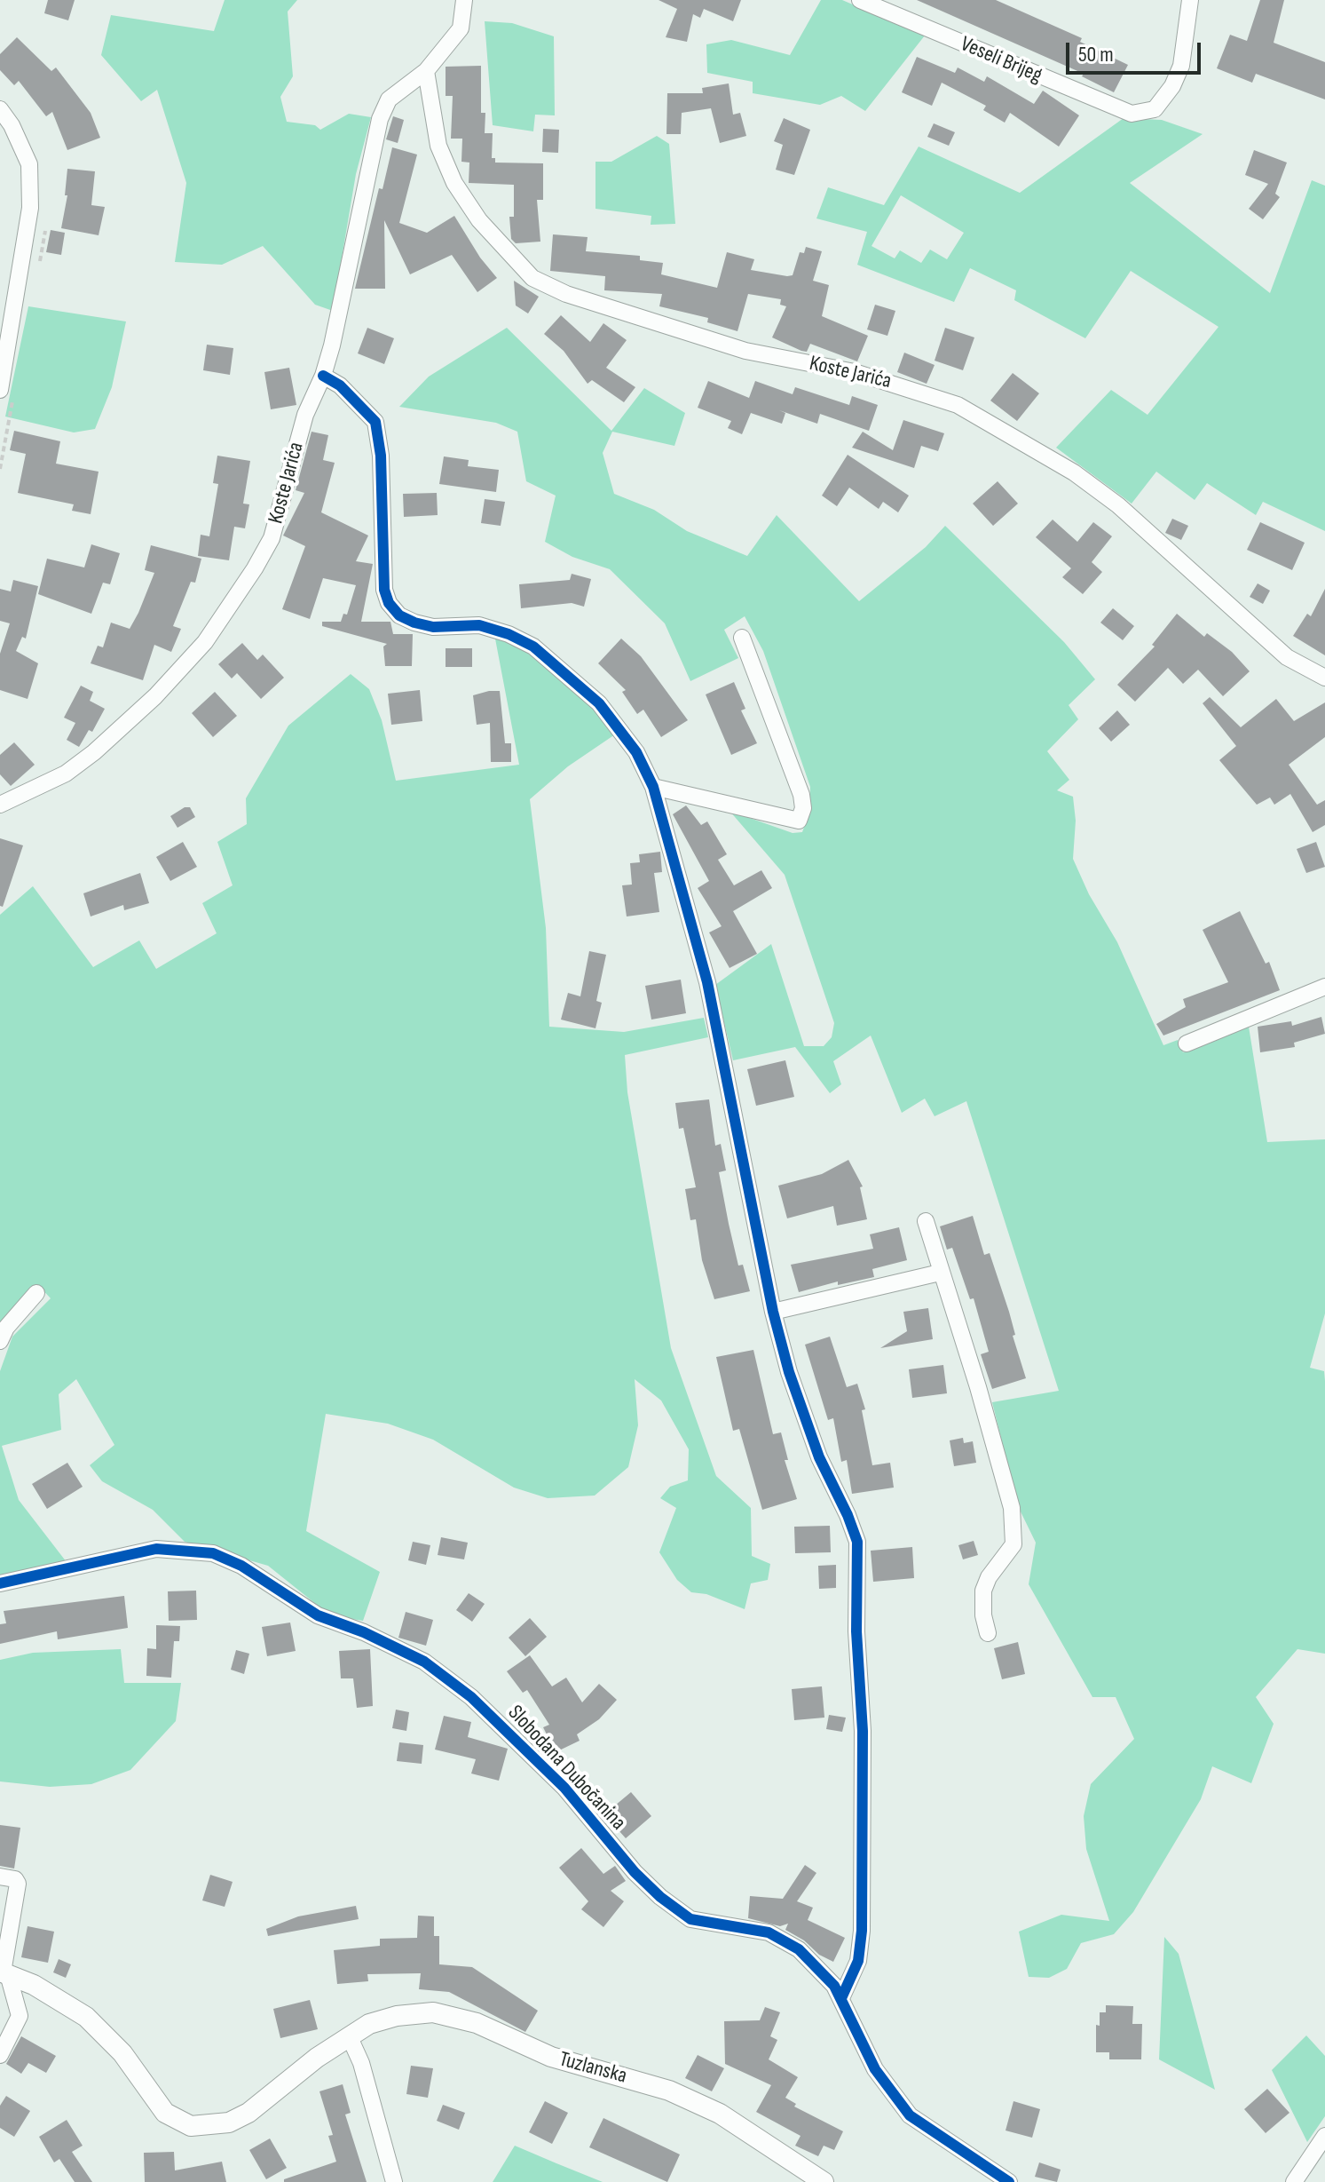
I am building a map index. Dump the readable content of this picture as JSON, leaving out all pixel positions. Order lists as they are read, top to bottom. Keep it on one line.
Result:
{"streets":{"street":["Veseli Brijeg","Koste Jarića","Slobodana Dubočanina","Tuzlanska"]},"scale_bar":"50 m"}
